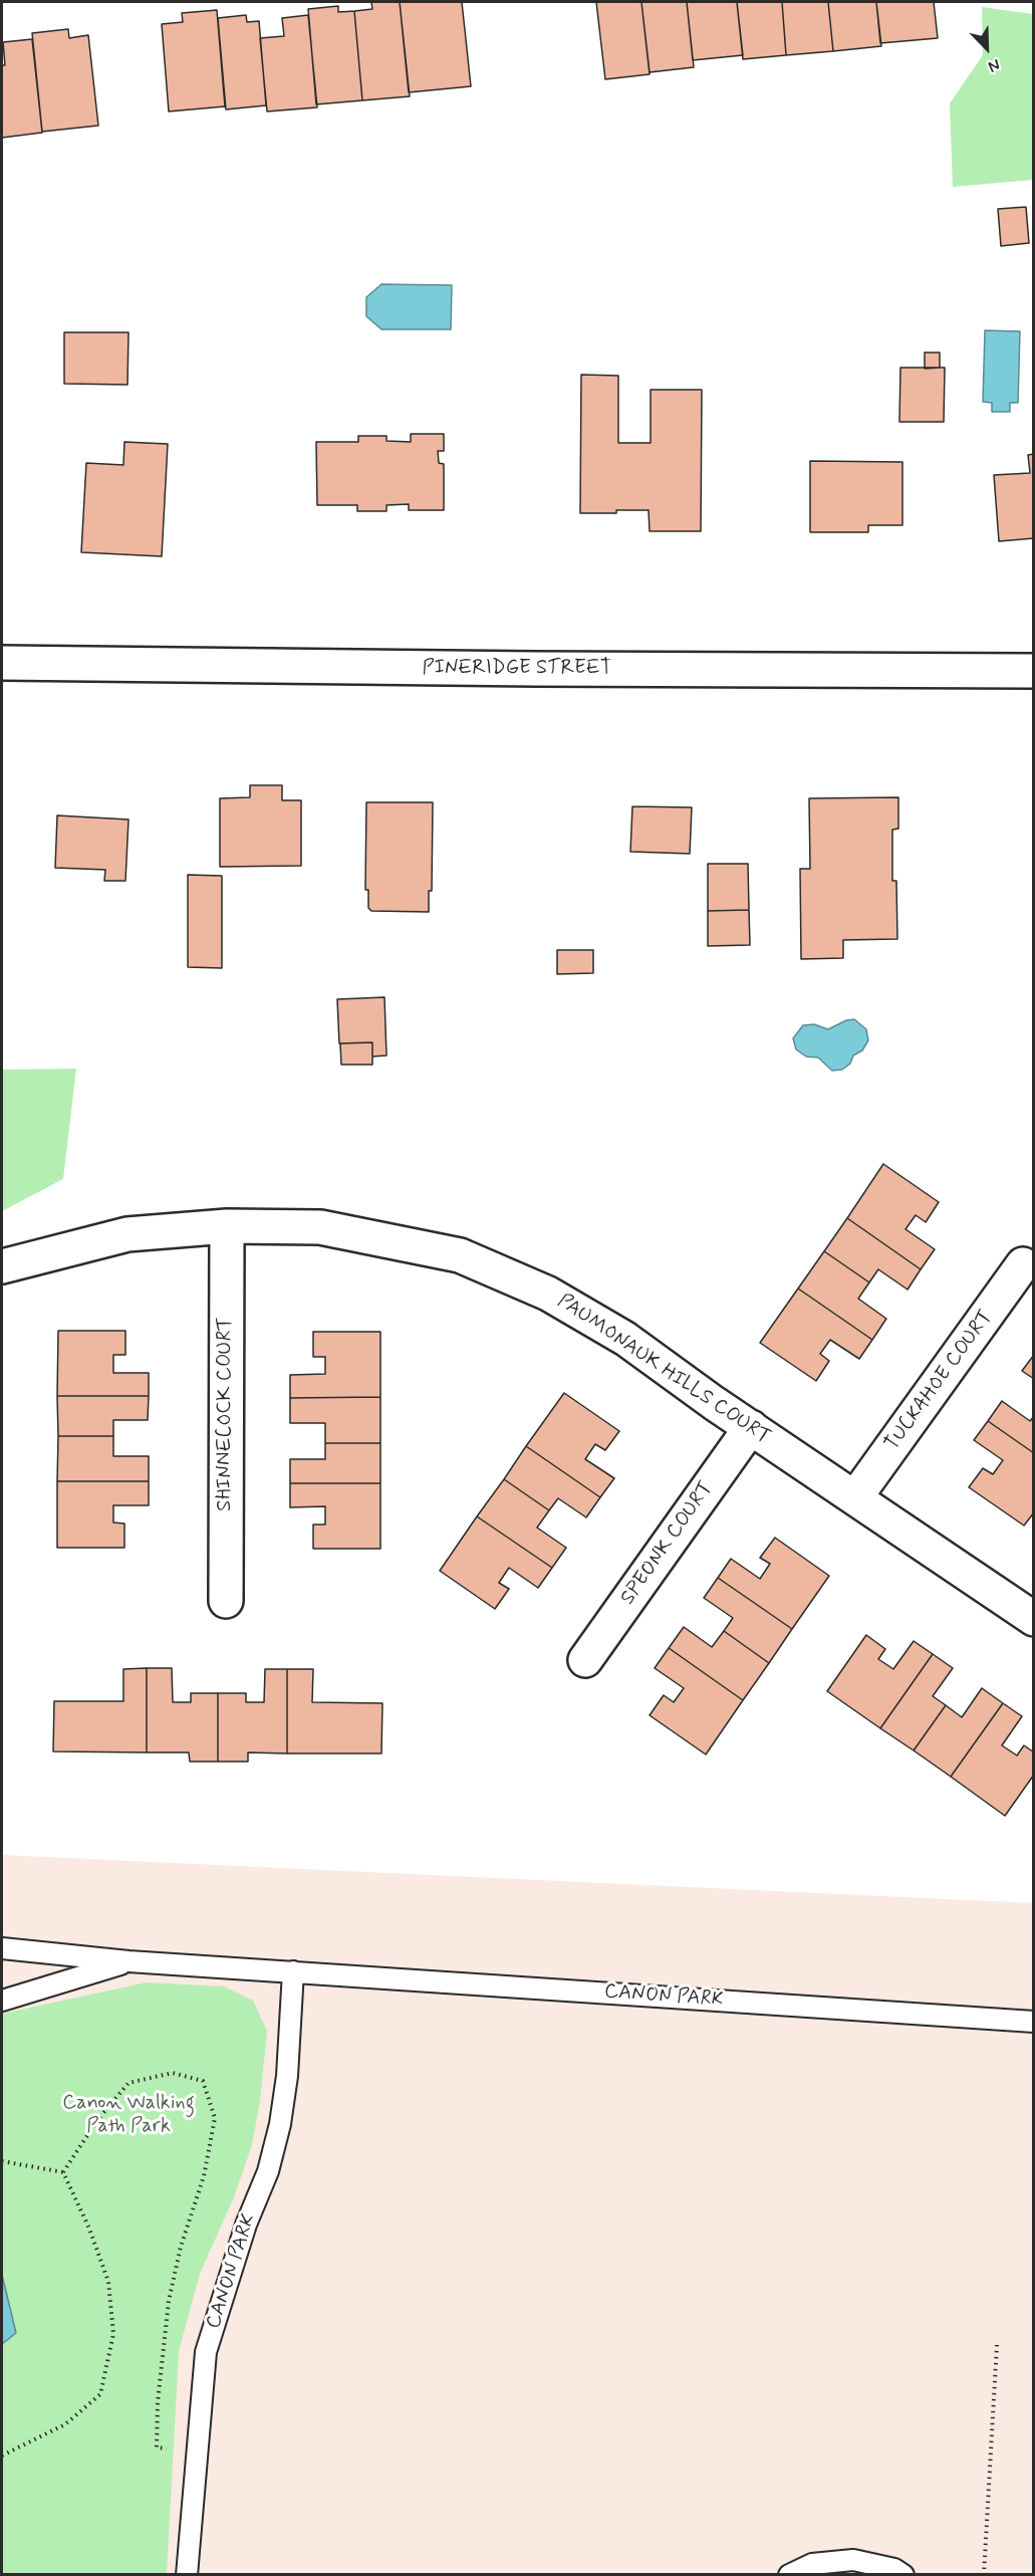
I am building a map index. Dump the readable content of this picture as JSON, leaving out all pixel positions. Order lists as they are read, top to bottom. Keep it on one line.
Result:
{"streets":{"street":["PINERIDGE STREET","PAUMONAUK HILLS COURT","TUCKAHOE COURT","SHINNECOCK COURT","SPEONK COURT"],"lane":["CANON PARK"]},"crossings":[["PAUMONAUK HILLS COURT","TUCKAHOE COURT"],["PAUMONAUK HILLS COURT","SHINNECOCK COURT"],["PAUMONAUK HILLS COURT","SPEONK COURT"]],"parks":["Canon Walking Path Park"],"north":"bottom right"}
